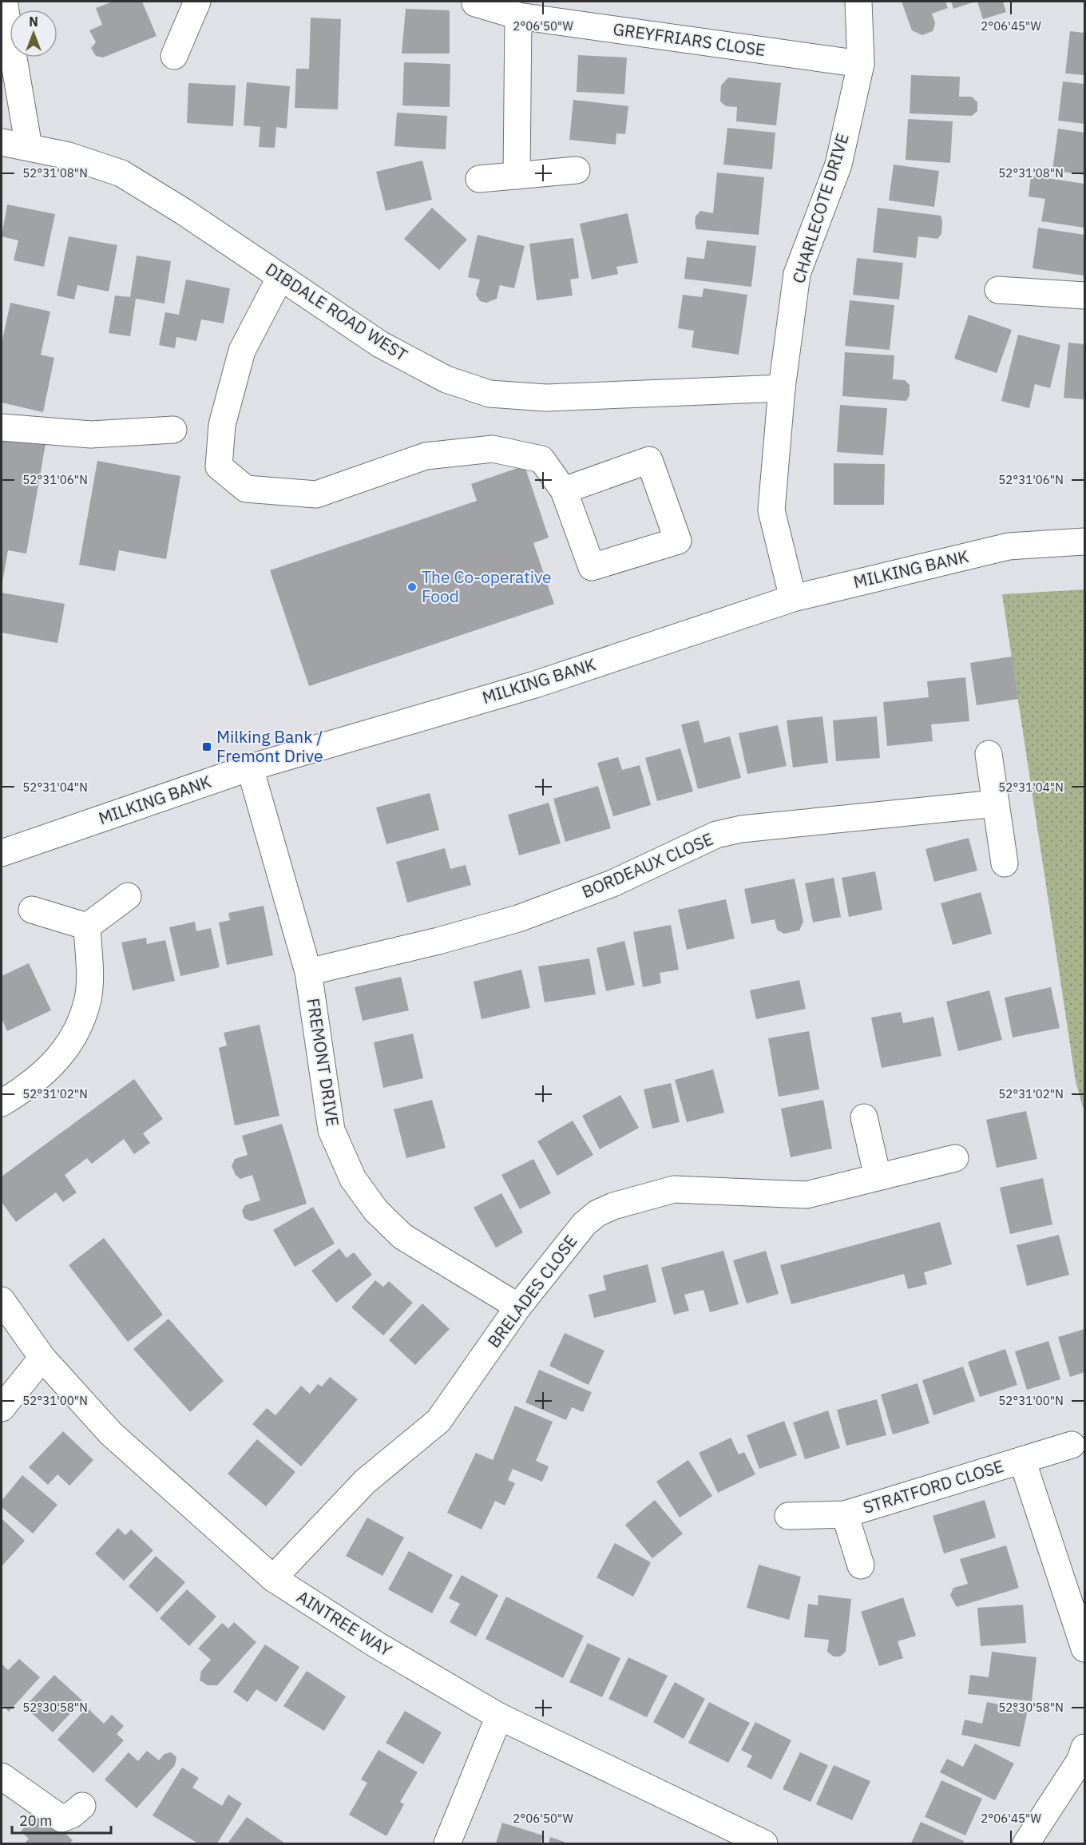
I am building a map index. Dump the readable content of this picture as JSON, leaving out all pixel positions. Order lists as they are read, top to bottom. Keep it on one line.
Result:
{"streets":{"street":["GREYFRIARS CLOSE","CHARLECOTE DRIVE","DIBDALE ROAD WEST","MILKING BANK","BORDEAUX CLOSE","FREMONT DRIVE","BRELADES CLOSE","STRATFORD CLOSE","AINTREE WAY"]},"crossings":[["GREYFRIARS CLOSE","CHARLECOTE DRIVE"],["CHARLECOTE DRIVE","DIBDALE ROAD WEST"],["CHARLECOTE DRIVE","MILKING BANK"],["MILKING BANK","FREMONT DRIVE"],["BORDEAUX CLOSE","FREMONT DRIVE"],["FREMONT DRIVE","BRELADES CLOSE"],["BRELADES CLOSE","AINTREE WAY"]],"places":{"other":["The Co-operative Food"],"transit":["Milking Bank / Fremont Drive"]},"scale_bar":"20 m","north":"top","coordinates":["2°06'50\"W","2°06'45\"W","52°31'08\"N","52°31'06\"N","52°31'04\"N","52°31'02\"N","52°31'00\"N","52°30'58\"N"]}
